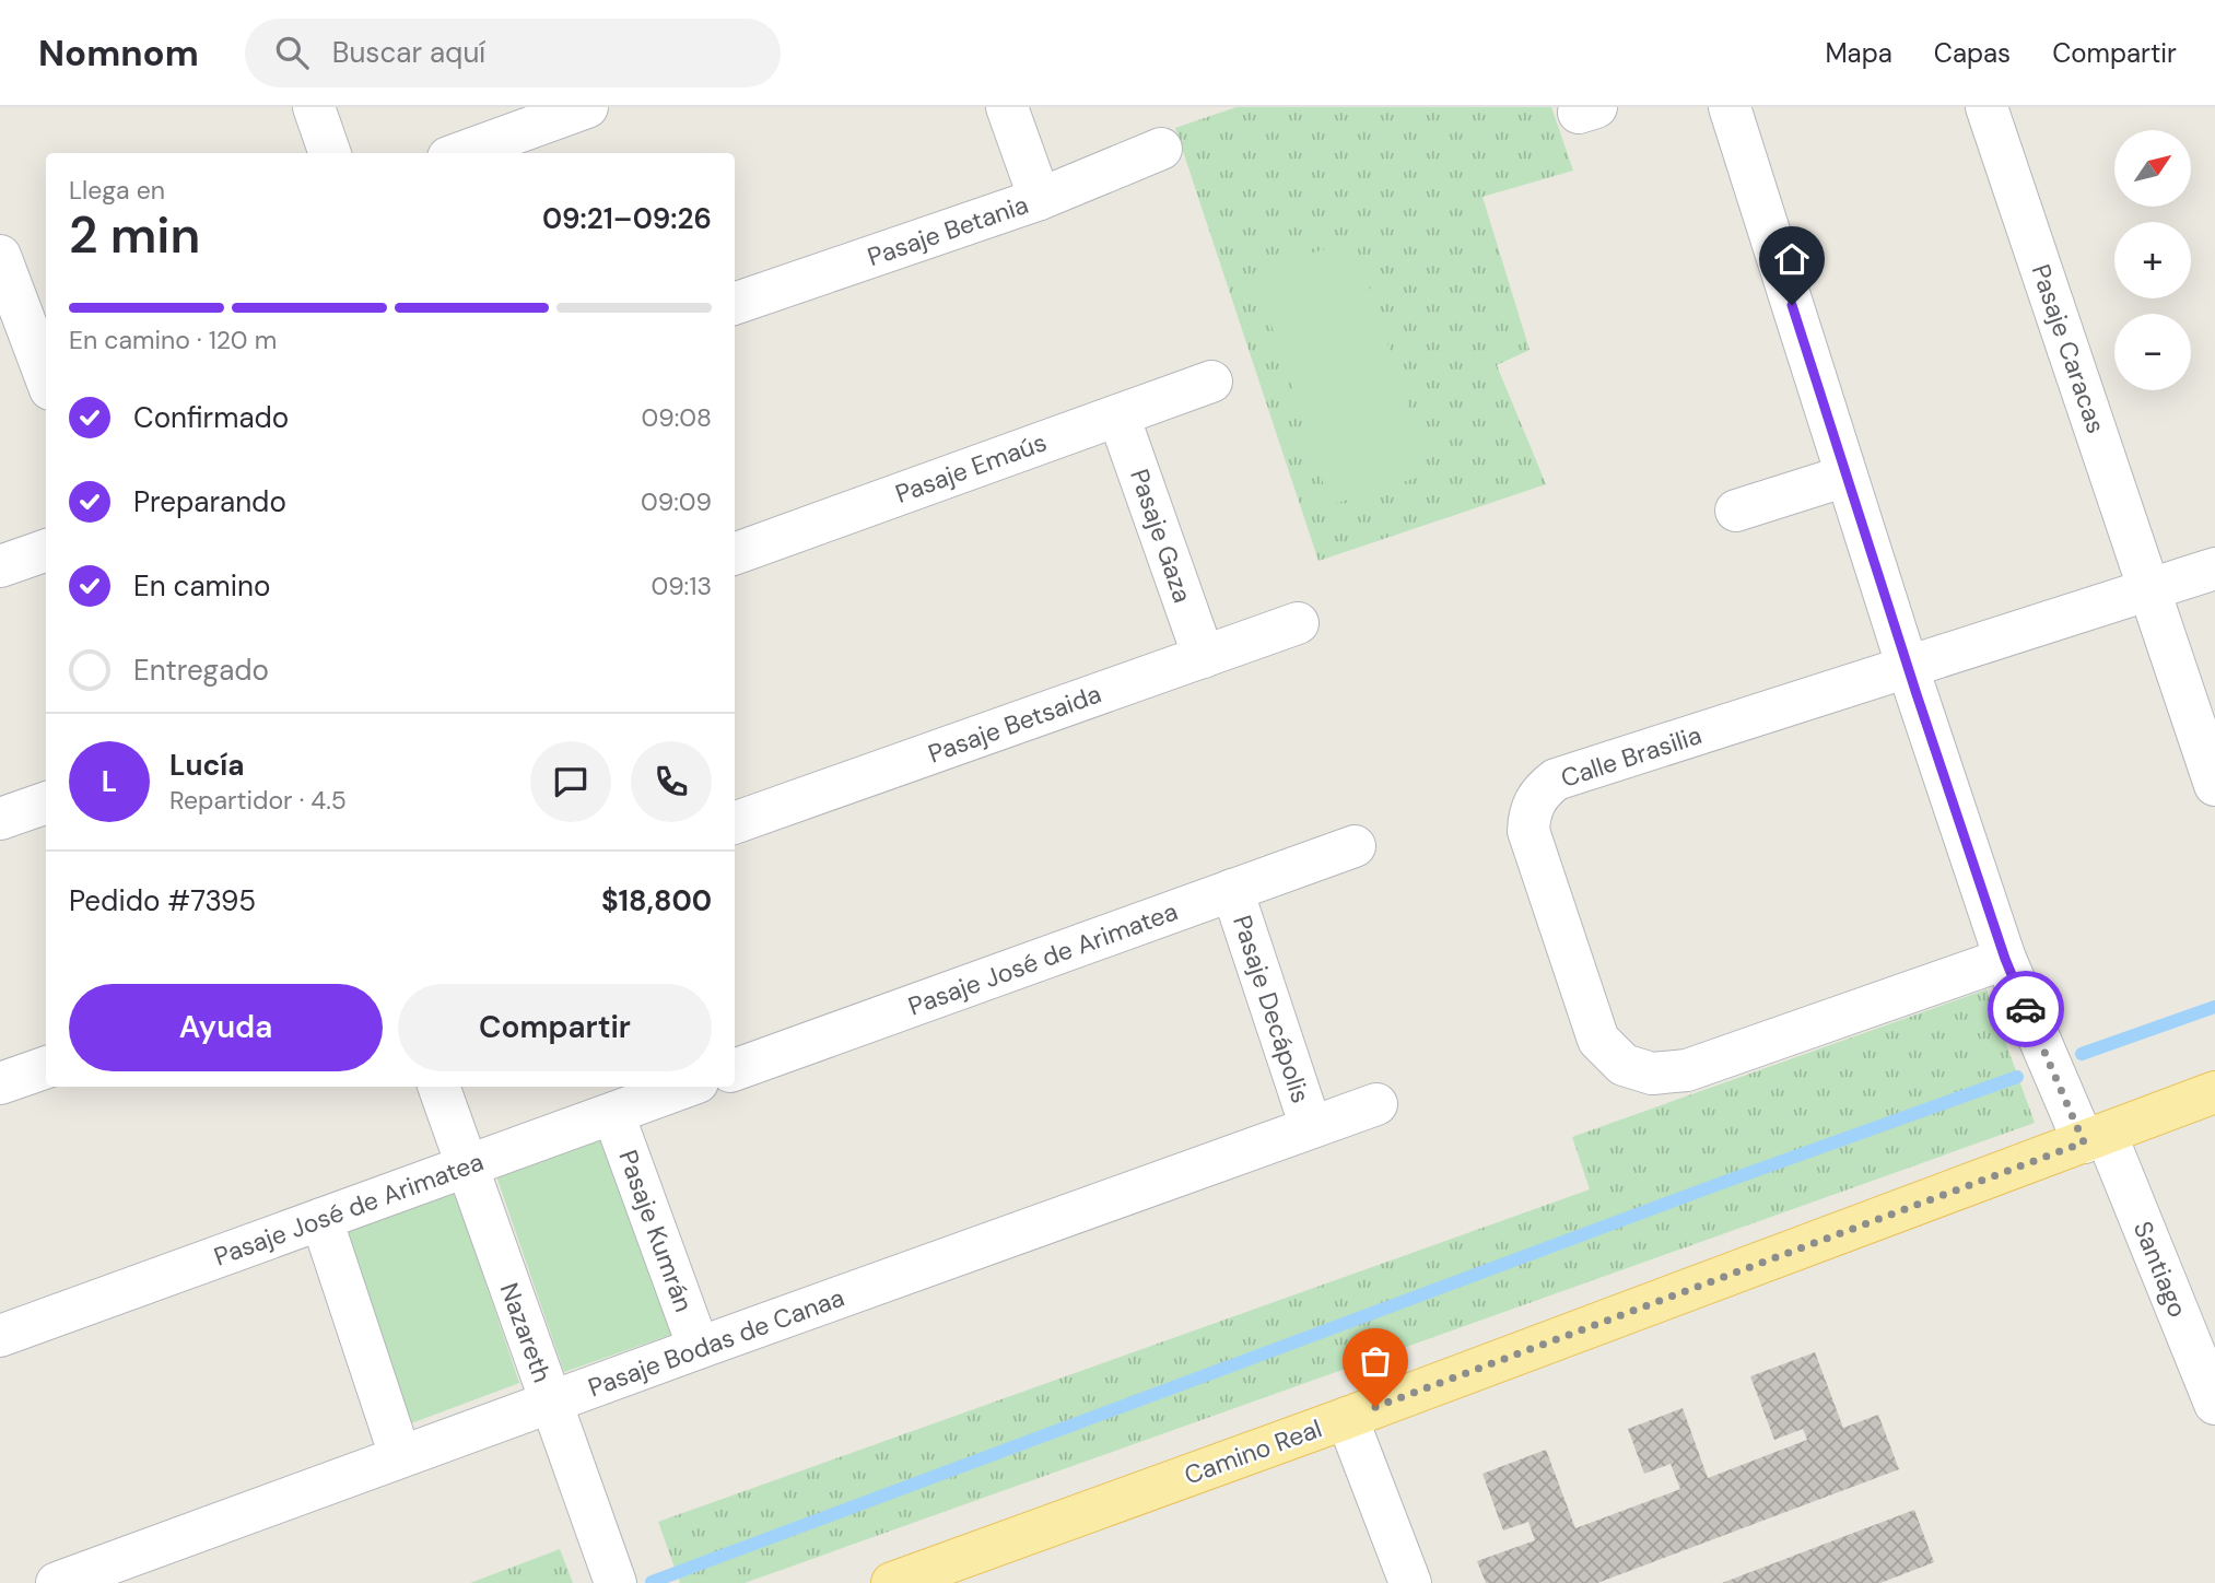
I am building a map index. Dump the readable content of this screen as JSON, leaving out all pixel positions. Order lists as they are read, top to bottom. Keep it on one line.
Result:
{"streets":{"main road":["Camino Real"],"street":["Pasaje Betania","Pasaje Caracas","Pasaje Emaús","Pasaje Gaza","Pasaje Betsaida","Calle Brasilia","Pasaje José de Arimatea","Pasaje Decápolis","Pasaje Kumrán","Santiago","Nazareth","Pasaje Bodas de Canaa"]},"crossings":[["Pasaje Caracas","Calle Brasilia"],["Pasaje Emaús","Pasaje Gaza"],["Pasaje Gaza","Pasaje Betsaida"],["Calle Brasilia","Santiago"],["Pasaje José de Arimatea","Pasaje Decápolis"],["Pasaje José de Arimatea","Pasaje Kumrán"],["Pasaje José de Arimatea","Nazareth"],["Pasaje Decápolis","Pasaje Bodas de Canaa"],["Pasaje Kumrán","Pasaje Bodas de Canaa"],["Santiago","Camino Real"],["Nazareth","Pasaje Bodas de Canaa"]],"north":"top right","page":{"header":"Nomnom","search":"Buscar aquí","nav":["Mapa","Capas","Compartir"],"map_buttons":["+","−"],"heading":["2 min","Llega en","09:21–09:26"],"panel":["Lucía","Repartidor · 4.5","Pedido #7395","$18,800"],"bar":"En camino · 120 m","list":[["Confirmado","09:08"],["Preparando","09:09"],["En camino","09:13"],"Entregado"],"round":"L","buttons":["Ayuda","Compartir"]}}
